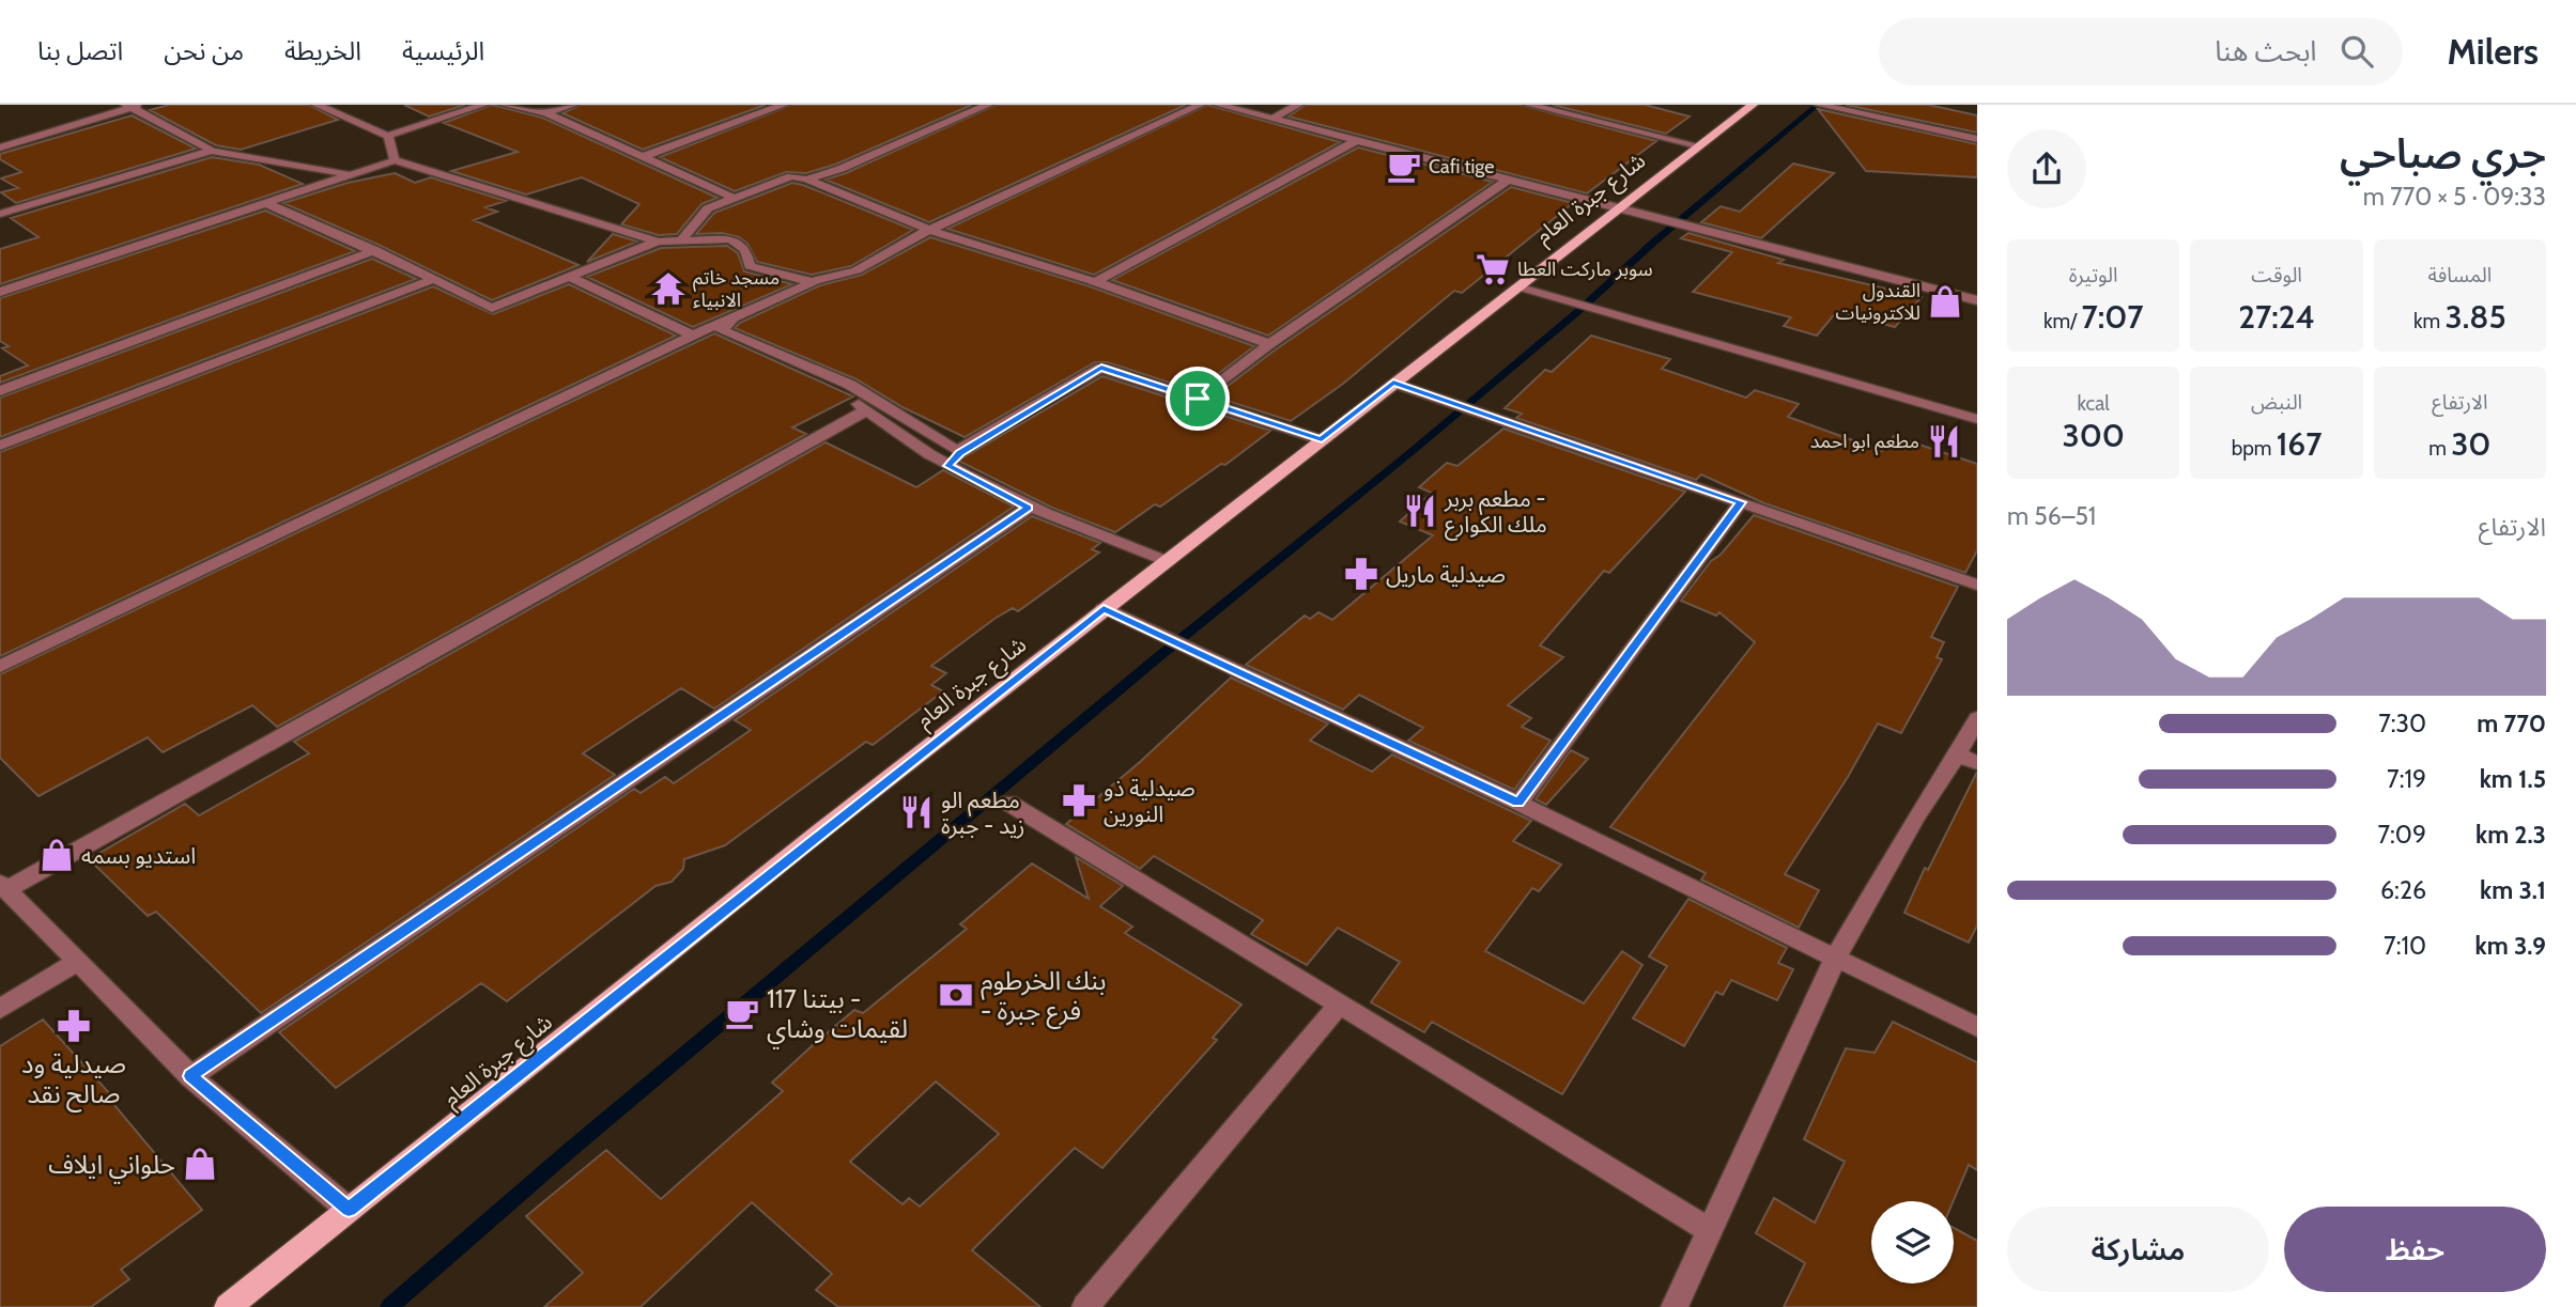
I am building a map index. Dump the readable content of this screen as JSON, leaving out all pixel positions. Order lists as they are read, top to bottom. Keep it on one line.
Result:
{"streets":{"main road":["شارع جبرة العام"]},"places":{"cafe":["Cafi tige","بيتنا 117 - لقيمات وشاي"],"supermarket":["سوبر ماركت العطا"],"temple":["مسجد خاتم الانبياء"],"shop":["القندول للاكترونيات","استديو بسمه","حلواني ايلاف"],"restaurant":["مطعم ابو احمد","مطعم بربر - ملك الكوارع","مطعم الو زيد - جبرة"],"pharmacy":["صيدلية ماريل","صيدلية ذو النورين","صيدلية ود صالح نقد"],"bank":["بنك الخرطوم - فرع جبرة"]},"page":{"header":"Milers","search":"ابحث هنا","nav":["الرئيسية","الخريطة","من نحن","اتصل بنا"],"heading":["جري صباحي","09:33 · 5 × 770 m"],"stats":[["المسافة","3.85 km"],["الوقت","27:24"],["الوتيرة","7:07 /km"],["الارتفاع","30 m"],["النبض","167 bpm"],["kcal","300"]],"chart":["الارتفاع","51–56 m"],"list":[{"name":"770 m","note":"7:30"},{"name":"1.5 km","note":"7:19"},{"name":"2.3 km","note":"7:09"},{"name":"3.1 km","note":"6:26"},{"name":"3.9 km","note":"7:10"}],"buttons":["حفظ","مشاركة"]}}
